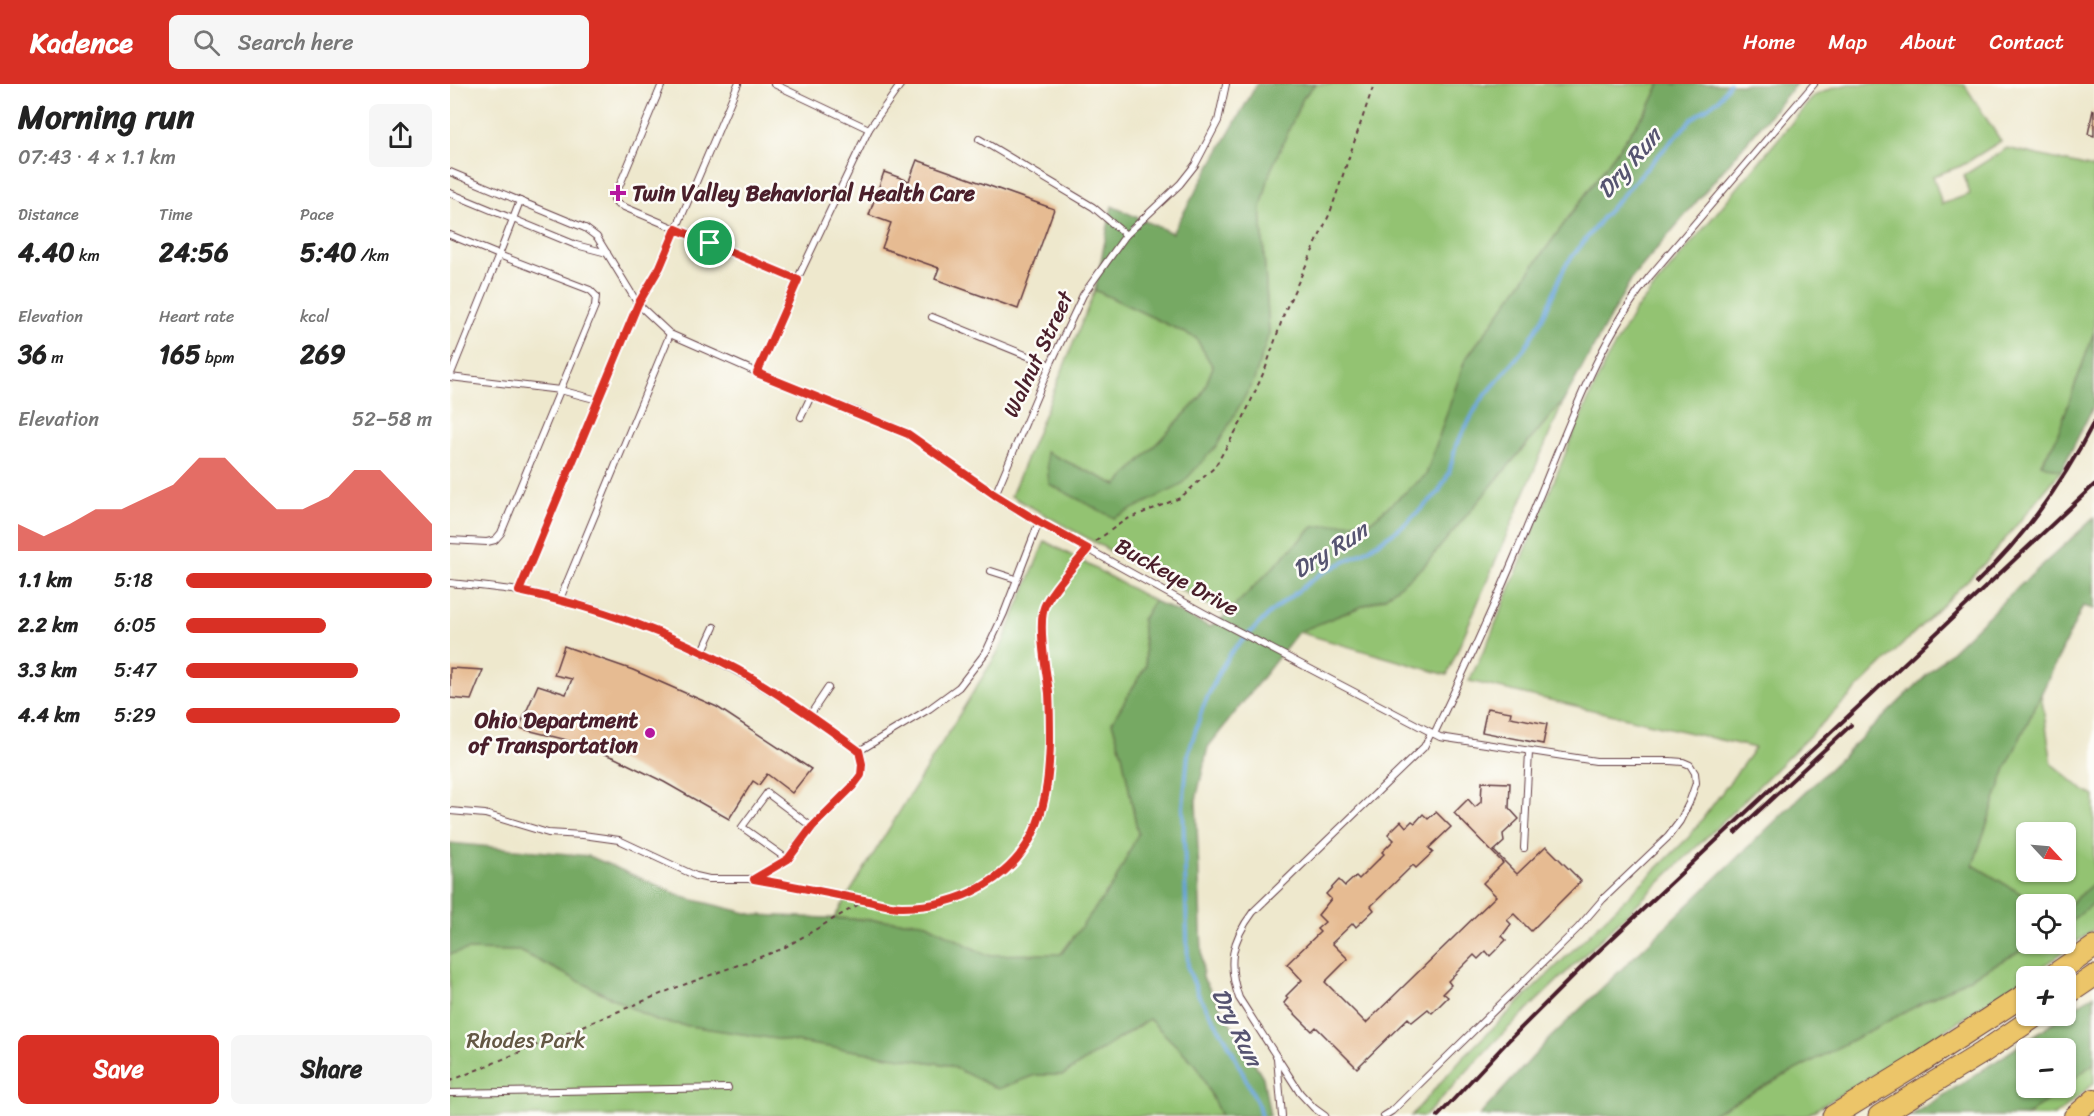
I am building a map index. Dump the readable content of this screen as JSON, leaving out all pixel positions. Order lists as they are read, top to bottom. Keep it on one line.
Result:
{"streets":{"lane":["Walnut Street","Buckeye Drive"]},"crossings":[["Walnut Street","Buckeye Drive"]],"water":["Dry Run"],"parks":["Rhodes Park"],"places":{"health":["Twin Valley Behaviorial Health Care"],"other":["Ohio Department of Transportation"]},"north":"bottom right","page":{"header":"Kadence","search":"Search here","nav":["Home","Map","About","Contact"],"heading":["Morning run","07:43 · 4 × 1.1 km"],"stats":[["Distance","4.40 km"],["Time","24:56"],["Pace","5:40 /km"],["Elevation","36 m"],["Heart rate","165 bpm"],["kcal","269"]],"chart":["Elevation","52–58 m"],"list":[{"name":"1.1 km","note":"5:18"},{"name":"2.2 km","note":"6:05"},{"name":"3.3 km","note":"5:47"},{"name":"4.4 km","note":"5:29"}],"map_buttons":["+","−"],"buttons":["Save","Share"]}}
